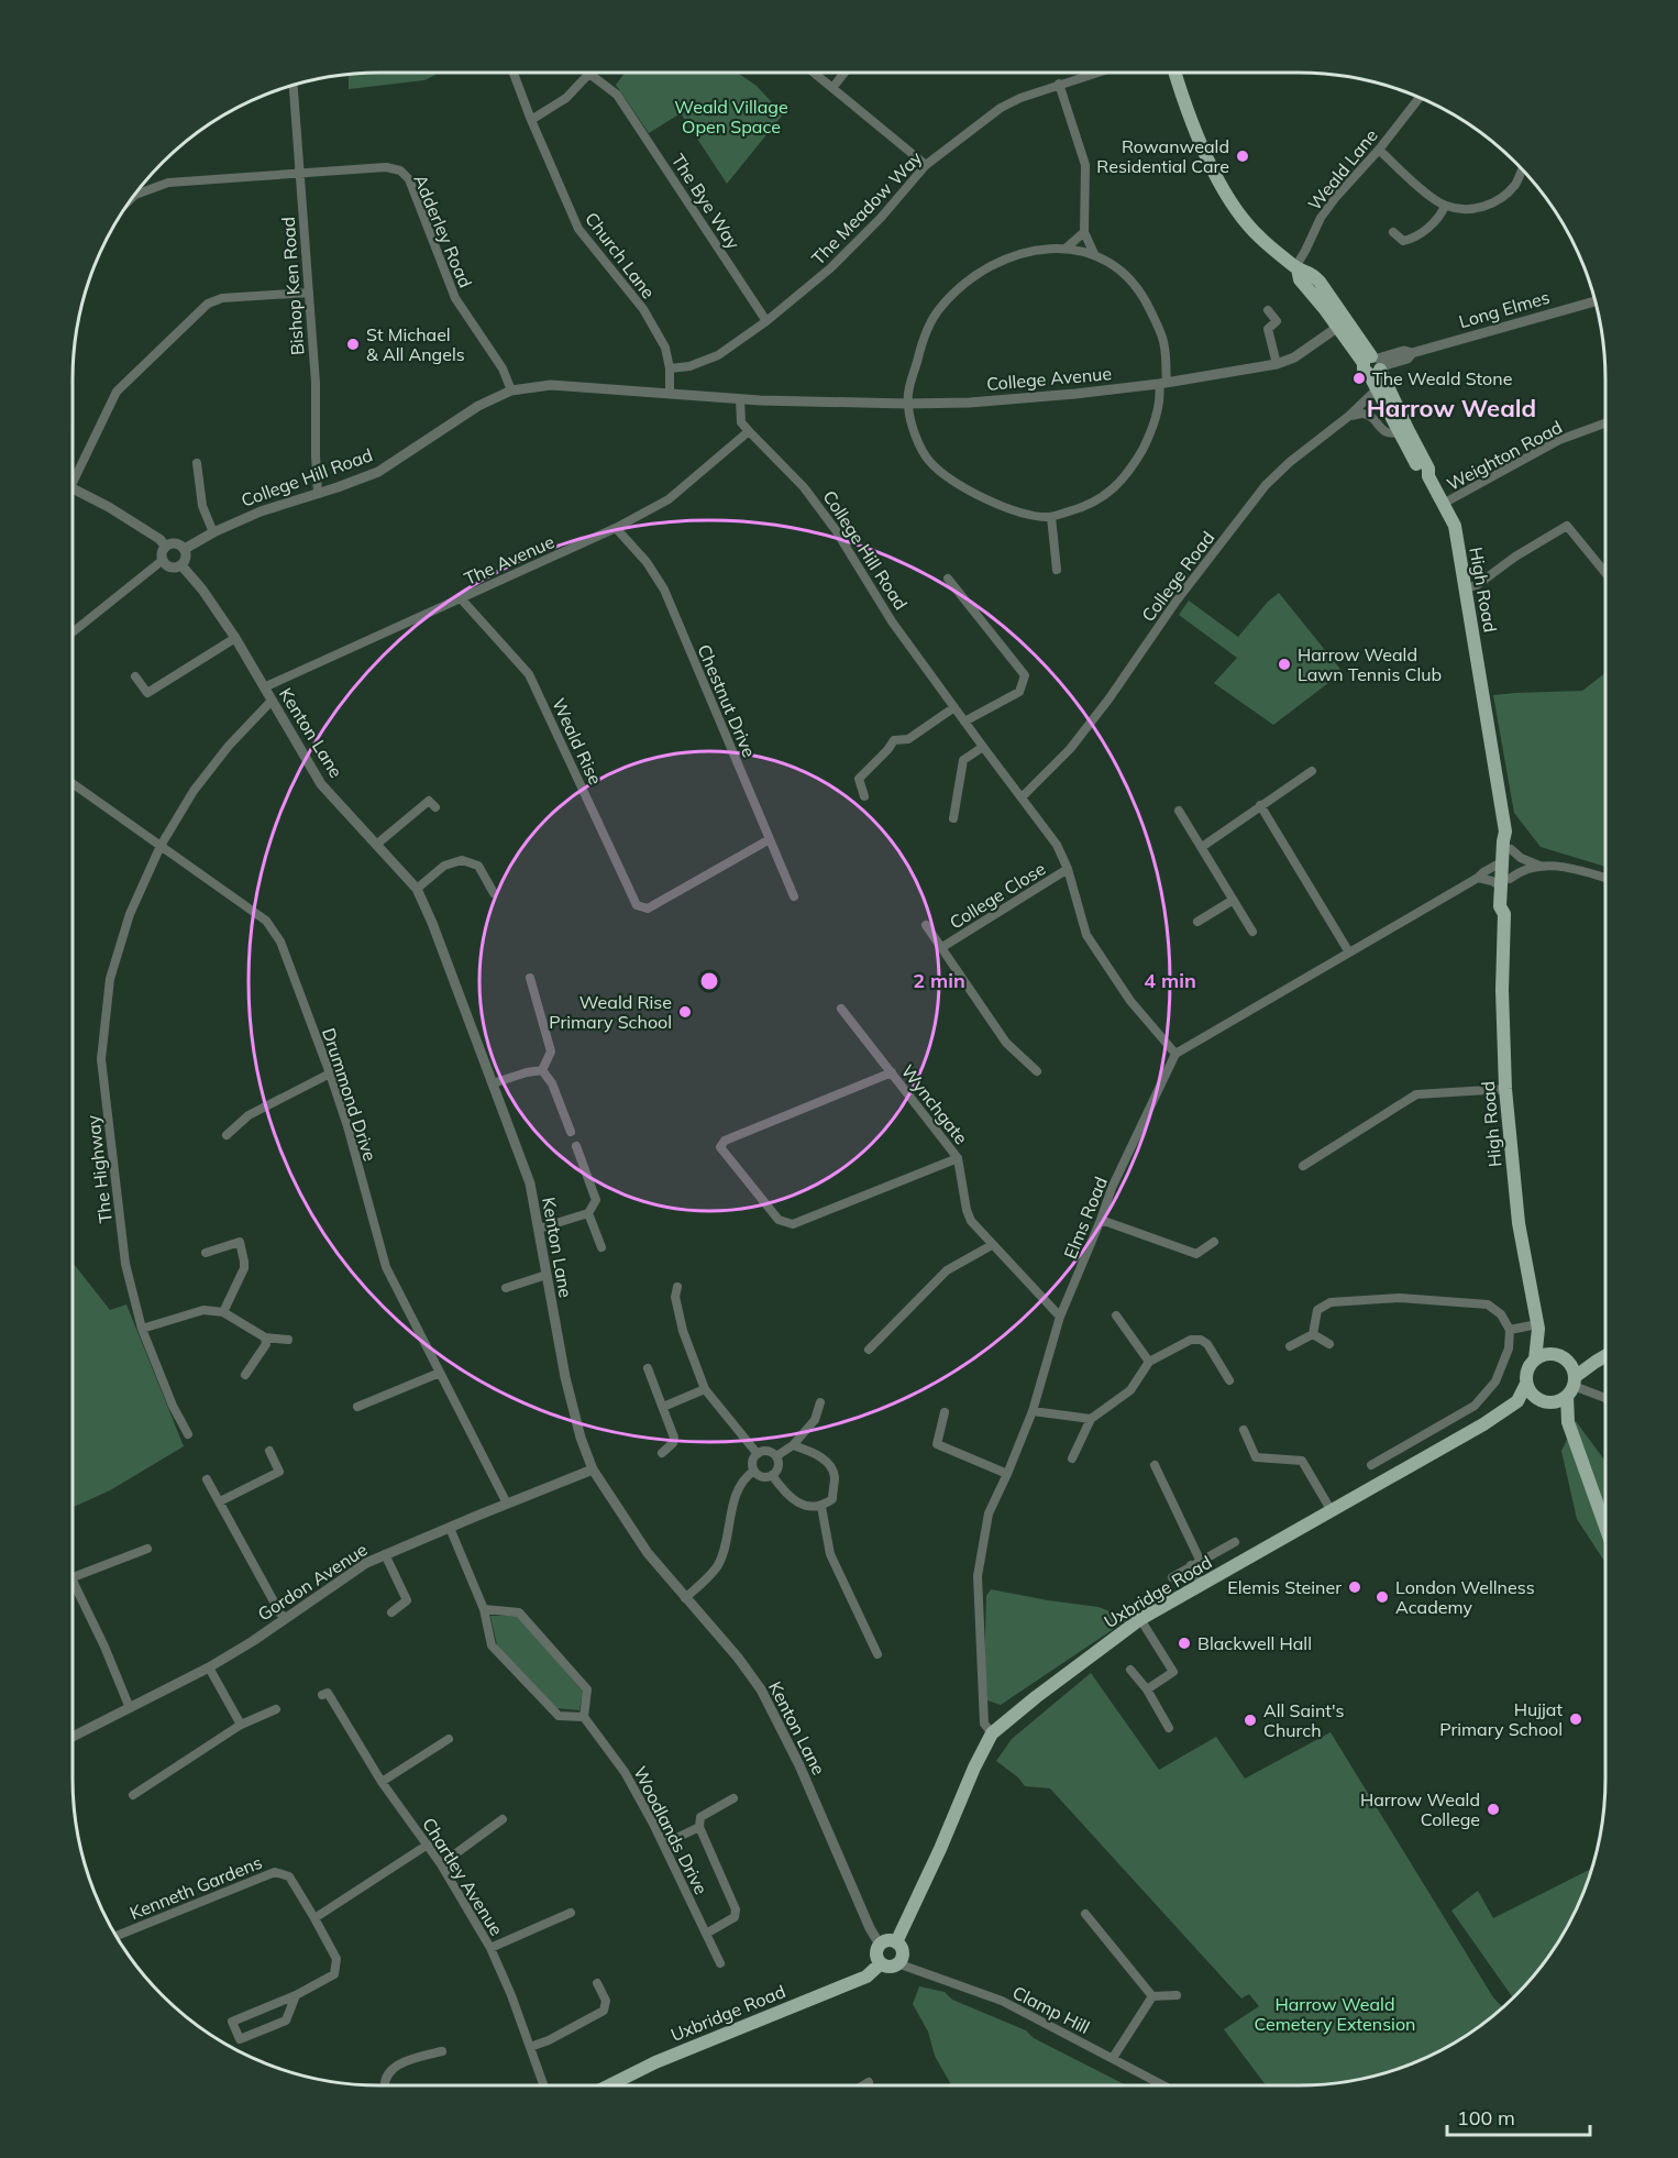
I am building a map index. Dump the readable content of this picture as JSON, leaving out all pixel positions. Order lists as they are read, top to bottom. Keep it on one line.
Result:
{"streets":{"main road":["High Road","Uxbridge Road"],"street":["Weald Lane","The Bye Way","The Meadow Way","Adderley Road","Church Lane","Bishop Ken Road","Long Elmes","College Avenue","Weighton Road","College Hill Road","The Avenue","College Road","Chestnut Drive","Kenton Lane","Weald Rise","College Close","Drummond Drive","Wynchgate","The Highway","Elms Road","Gordon Avenue","Woodlands Drive","Chartley Avenue","Kenneth Gardens","Clamp Hill"]},"crossings":[["Weald Lane","High Road"],["The Bye Way","The Meadow Way"],["The Meadow Way","Church Lane"],["Adderley Road","Bishop Ken Road"],["Adderley Road","College Hill Road"],["Church Lane","College Hill Road"],["Bishop Ken Road","College Hill Road"],["Long Elmes","High Road"],["College Avenue","College Hill Road"],["College Avenue","High Road"],["Weighton Road","High Road"],["College Hill Road","The Avenue"],["College Hill Road","College Road"],["College Hill Road","Kenton Lane"],["College Hill Road","College Close"],["College Hill Road","Elms Road"],["The Avenue","Chestnut Drive"],["The Avenue","Kenton Lane"],["The Avenue","Weald Rise"],["College Road","High Road"],["High Road","Uxbridge Road"],["Chestnut Drive","Weald Rise"],["Kenton Lane","The Highway"],["Kenton Lane","Gordon Avenue"],["Kenton Lane","Uxbridge Road"],["Kenton Lane","Clamp Hill"],["Drummond Drive","The Highway"],["Drummond Drive","Gordon Avenue"],["Wynchgate","Elms Road"],["Elms Road","Uxbridge Road"],["Uxbridge Road","Clamp Hill"]],"districts":["Harrow Weald"],"parks":["Weald Village Open Space","Harrow Weald Cemetery Extension"],"places":["Rowanweald Residential Care","St Michael & All Angels","The Weald Stone","Harrow Weald Lawn Tennis Club","Weald Rise Primary School","Elemis Steiner","London Wellness Academy","Blackwell Hall","Hujjat Primary School","All Saint's Church","Harrow Weald College"],"scale_bar":"100 m","rings":["2 min","4 min"]}
